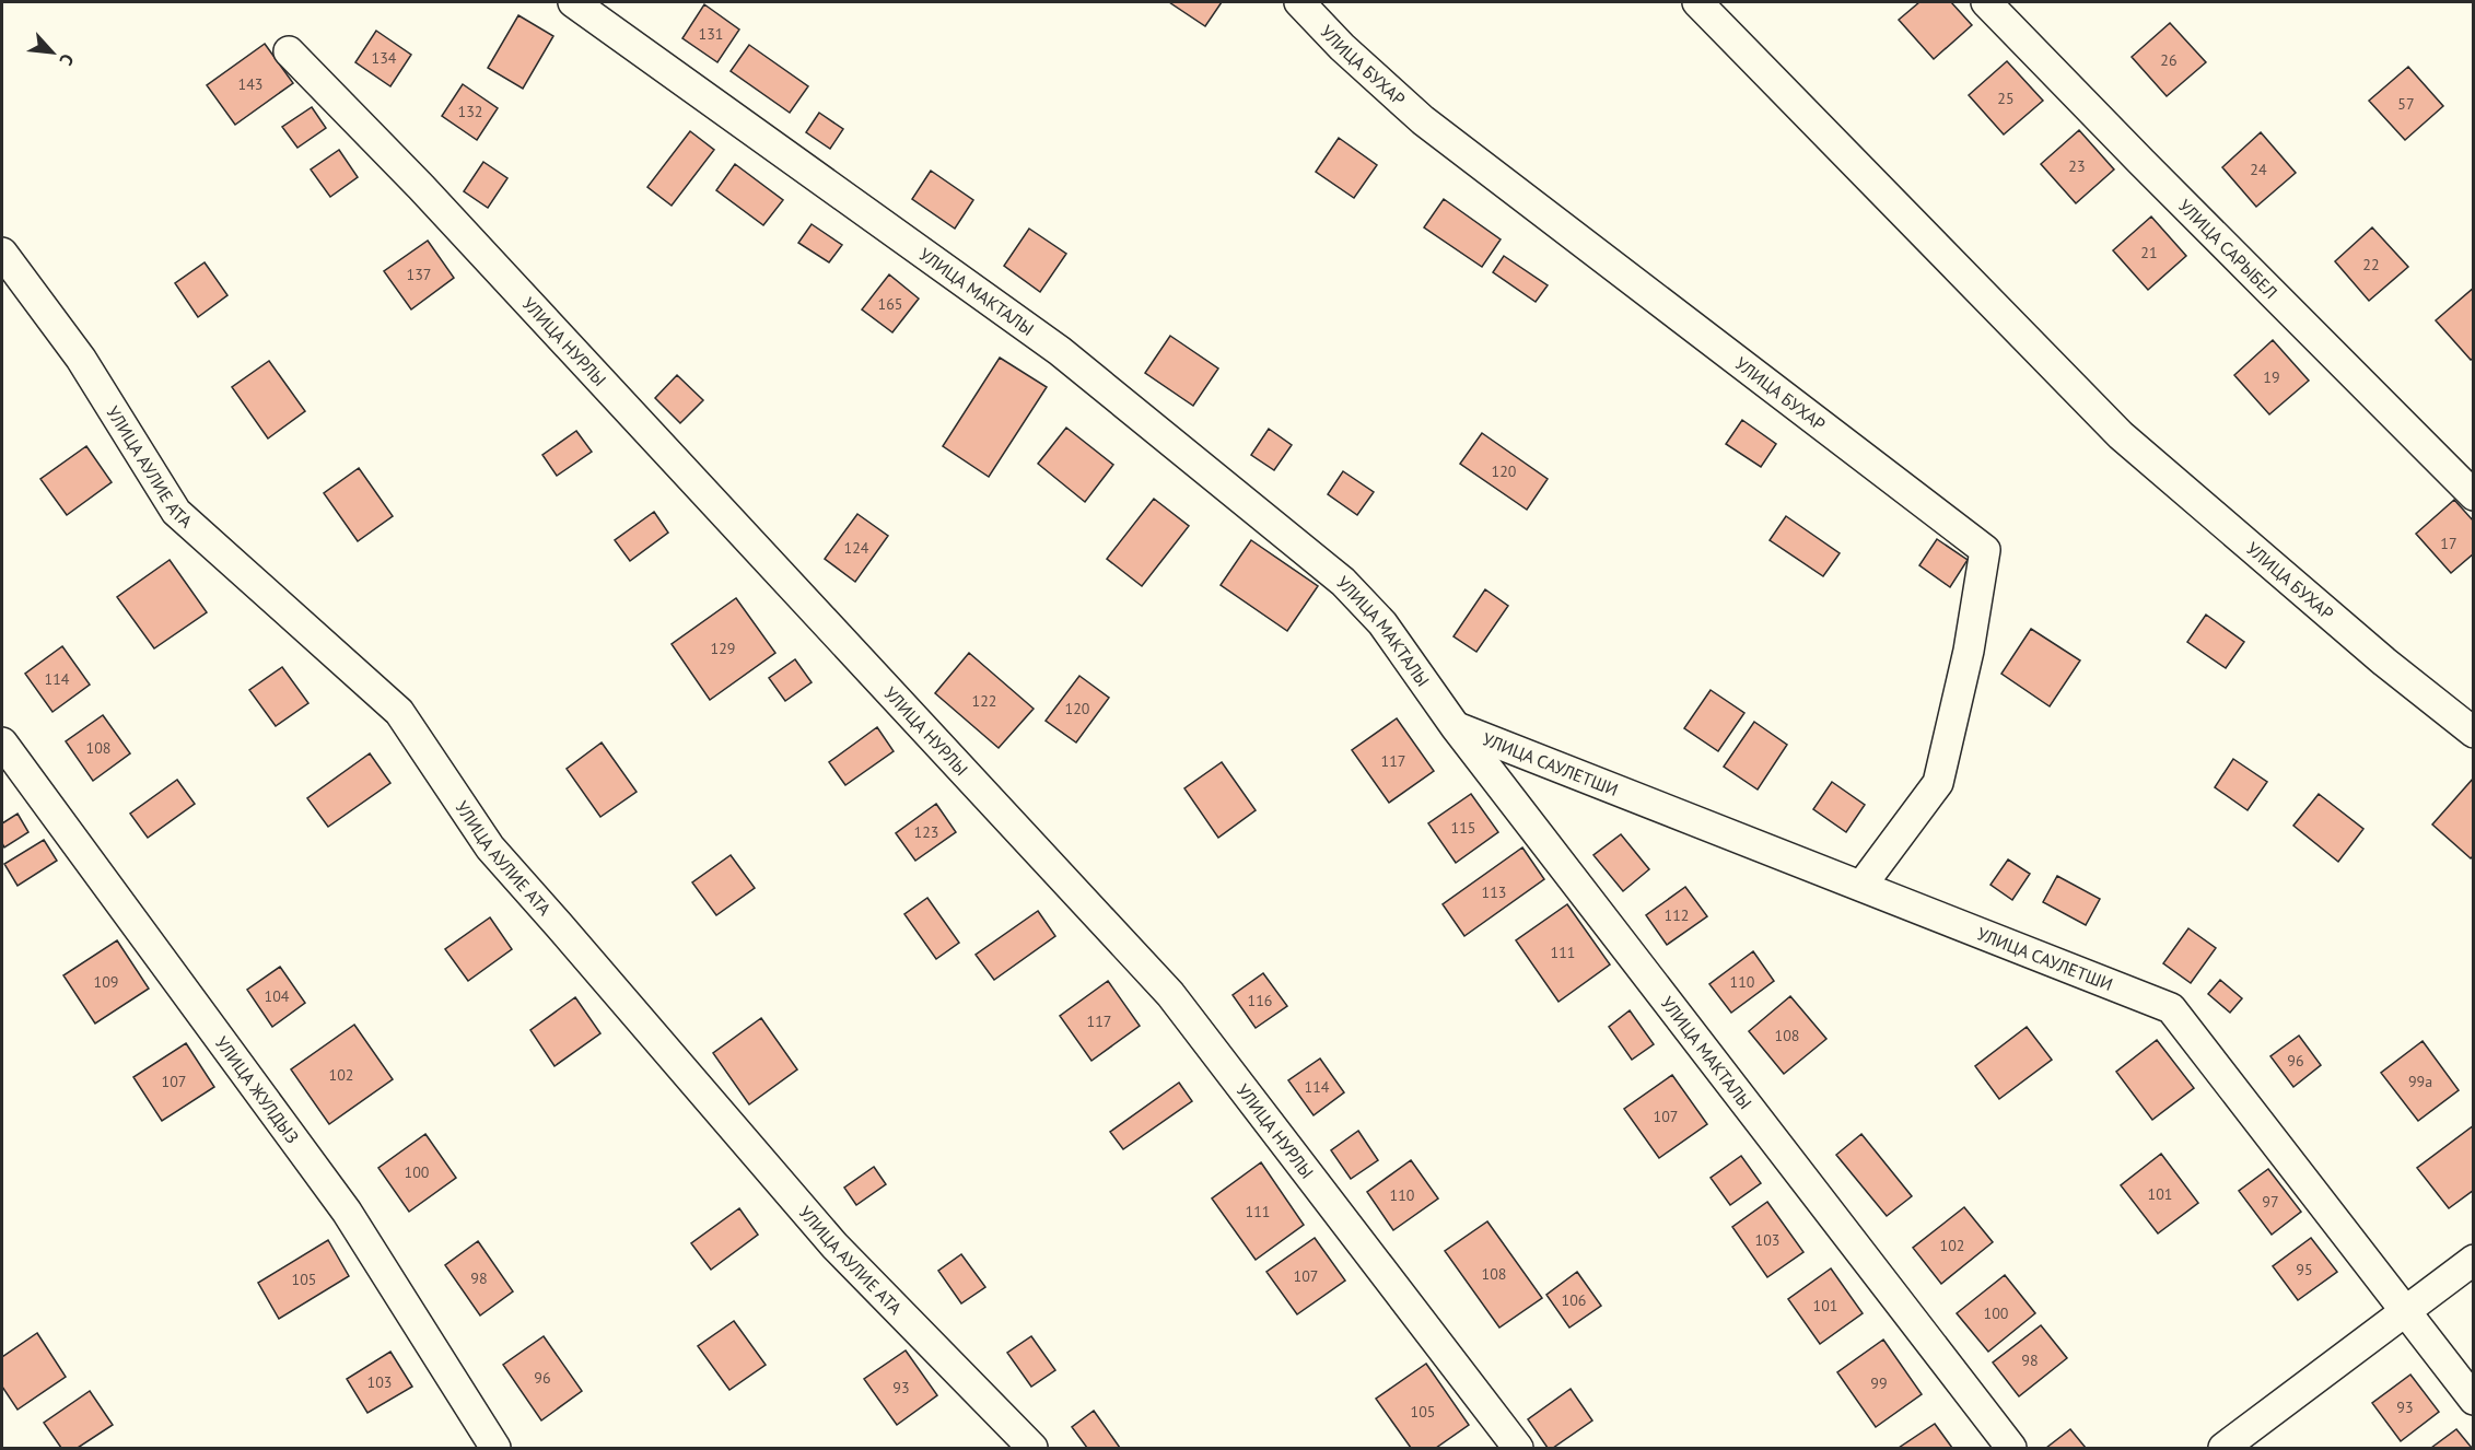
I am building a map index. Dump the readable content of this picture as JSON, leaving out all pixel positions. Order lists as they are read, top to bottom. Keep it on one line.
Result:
{"streets":{"street":["УЛИЦА БУХАР","УЛИЦА САРЫБЕЛ","УЛИЦА МАКТАЛЫ","УЛИЦА НУРЛЫ","УЛИЦА АУЛИЕ АТА","УЛИЦА САУЛЕТШИ","УЛИЦА ЖУЛДЫЗ"]},"crossings":[["УЛИЦА БУХАР","УЛИЦА САУЛЕТШИ"],["УЛИЦА МАКТАЛЫ","УЛИЦА САУЛЕТШИ"]],"house_numbers":["131","134","26","143","25","57","132","23","24","21","22","137","165","19","120","17","124","129","114","122","120","108","117","115","123","113","112","111","109","110","104","116","117","108","96","102","107","99а","114","107","100","101","110","97","111","103","102","95","108","107","98","105","106","101","100","98","96","103","99","93","93","105"],"north":"bottom right"}
